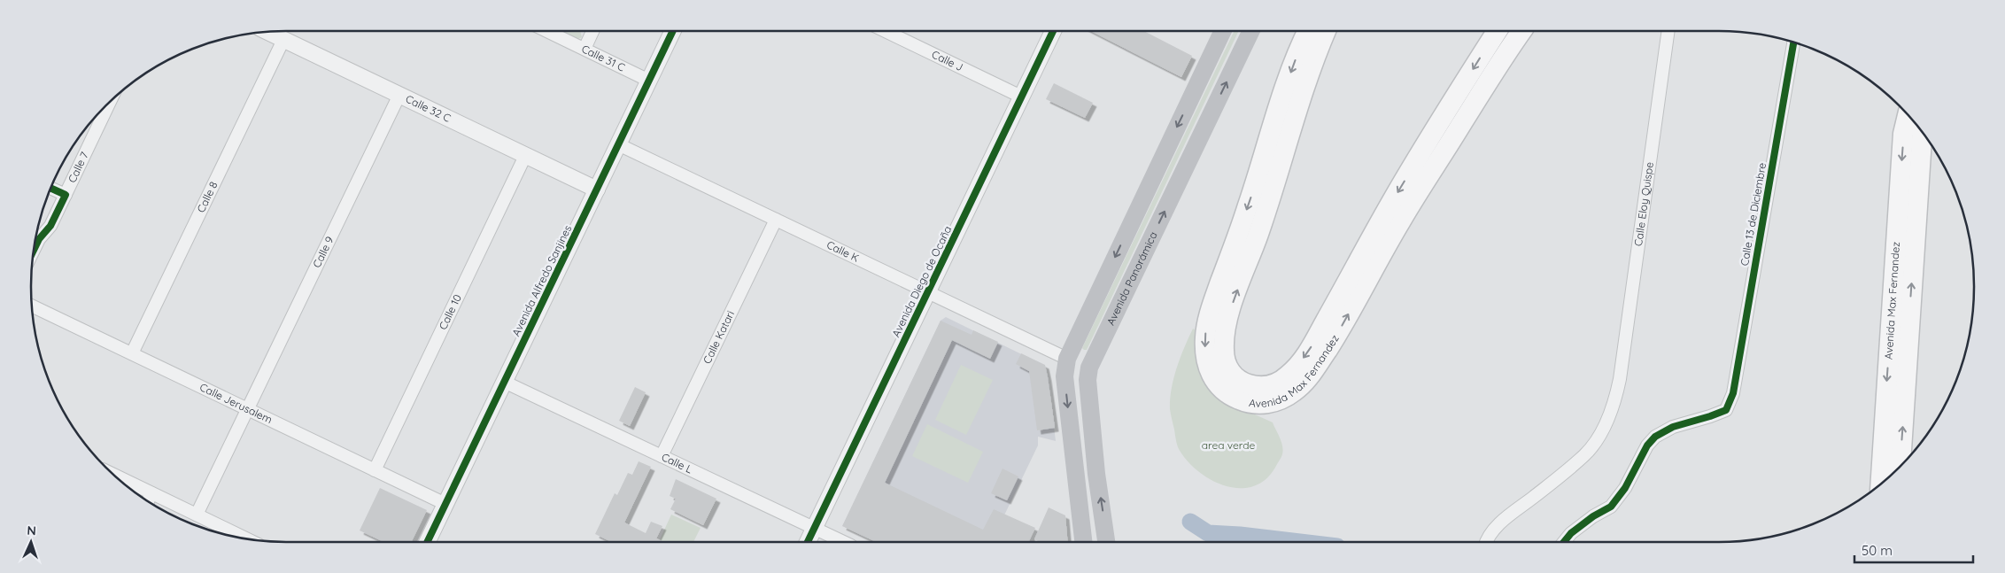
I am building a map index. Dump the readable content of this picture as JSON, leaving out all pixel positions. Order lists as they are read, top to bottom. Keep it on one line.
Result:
{"streets":{"main road":["Avenida Panorámica","Avenida Max Fernandez"],"street":["Calle 31 C","Calle J","Calle 32 C","Calle 7","Calle 8","Calle Eloy Quispe","Calle 13 de Diciembre","Calle K","Calle 9","Avenida Alfredo Sanjines","Avenida Diego de Ocaña","Calle 10","Calle Katari","Calle Jerusalem","Calle L"]},"crossings":[["Calle 31 C","Avenida Alfredo Sanjines"],["Calle J","Avenida Diego de Ocaña"],["Calle 32 C","Calle 8"],["Calle 32 C","Calle 9"],["Calle 32 C","Avenida Alfredo Sanjines"],["Calle 32 C","Calle 10"],["Calle 8","Calle Jerusalem"],["Calle K","Avenida Alfredo Sanjines"],["Calle K","Avenida Diego de Ocaña"],["Calle K","Calle Katari"],["Calle 9","Calle Jerusalem"],["Avenida Alfredo Sanjines","Calle Jerusalem"],["Avenida Alfredo Sanjines","Calle L"],["Avenida Diego de Ocaña","Calle L"],["Calle 10","Calle Jerusalem"],["Calle Katari","Calle L"]],"parks":["area verde"],"scale_bar":"50 m","north":"top"}
